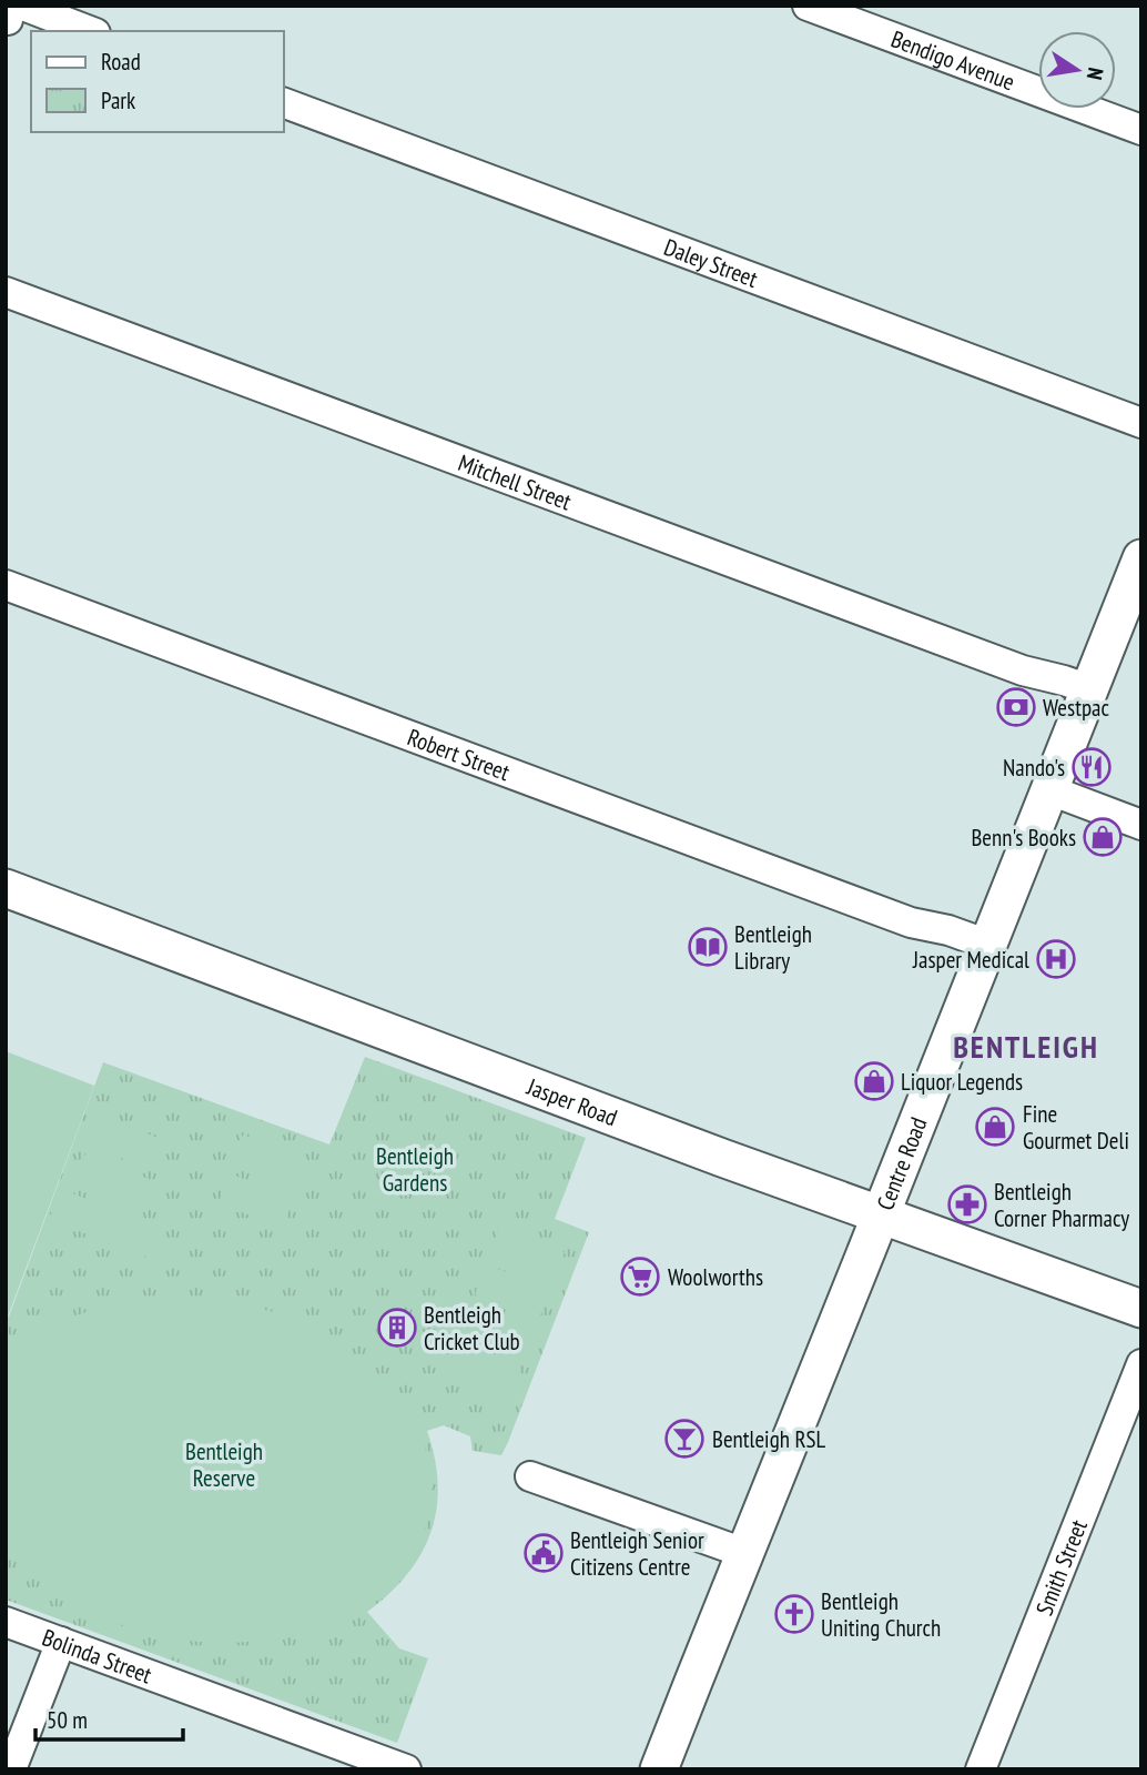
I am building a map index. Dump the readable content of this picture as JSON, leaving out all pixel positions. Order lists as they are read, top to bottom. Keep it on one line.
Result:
{"streets":{"main road":["Jasper Road","Centre Road"],"street":["Bendigo Avenue","Daley Street","Mitchell Street","Robert Street","Smith Street","Bolinda Street"]},"crossings":[["Mitchell Street","Centre Road"],["Robert Street","Centre Road"],["Jasper Road","Centre Road"]],"districts":["BENTLEIGH"],"parks":["Bentleigh Gardens","Bentleigh Reserve"],"places":{"bank":["Westpac"],"restaurant":["Nando's"],"shop":["Benn's Books","Liquor Legends","Fine Gourmet Deli"],"library":["Bentleigh Library"],"hospital":["Jasper Medical"],"pharmacy":["Bentleigh Corner Pharmacy"],"supermarket":["Woolworths"],"building":["Bentleigh Cricket Club"],"bar":["Bentleigh RSL"],"public building":["Bentleigh Senior Citizens Centre"],"church":["Bentleigh Uniting Church"]},"legend":["Road","Park"],"scale_bar":"50 m","north":"right"}
